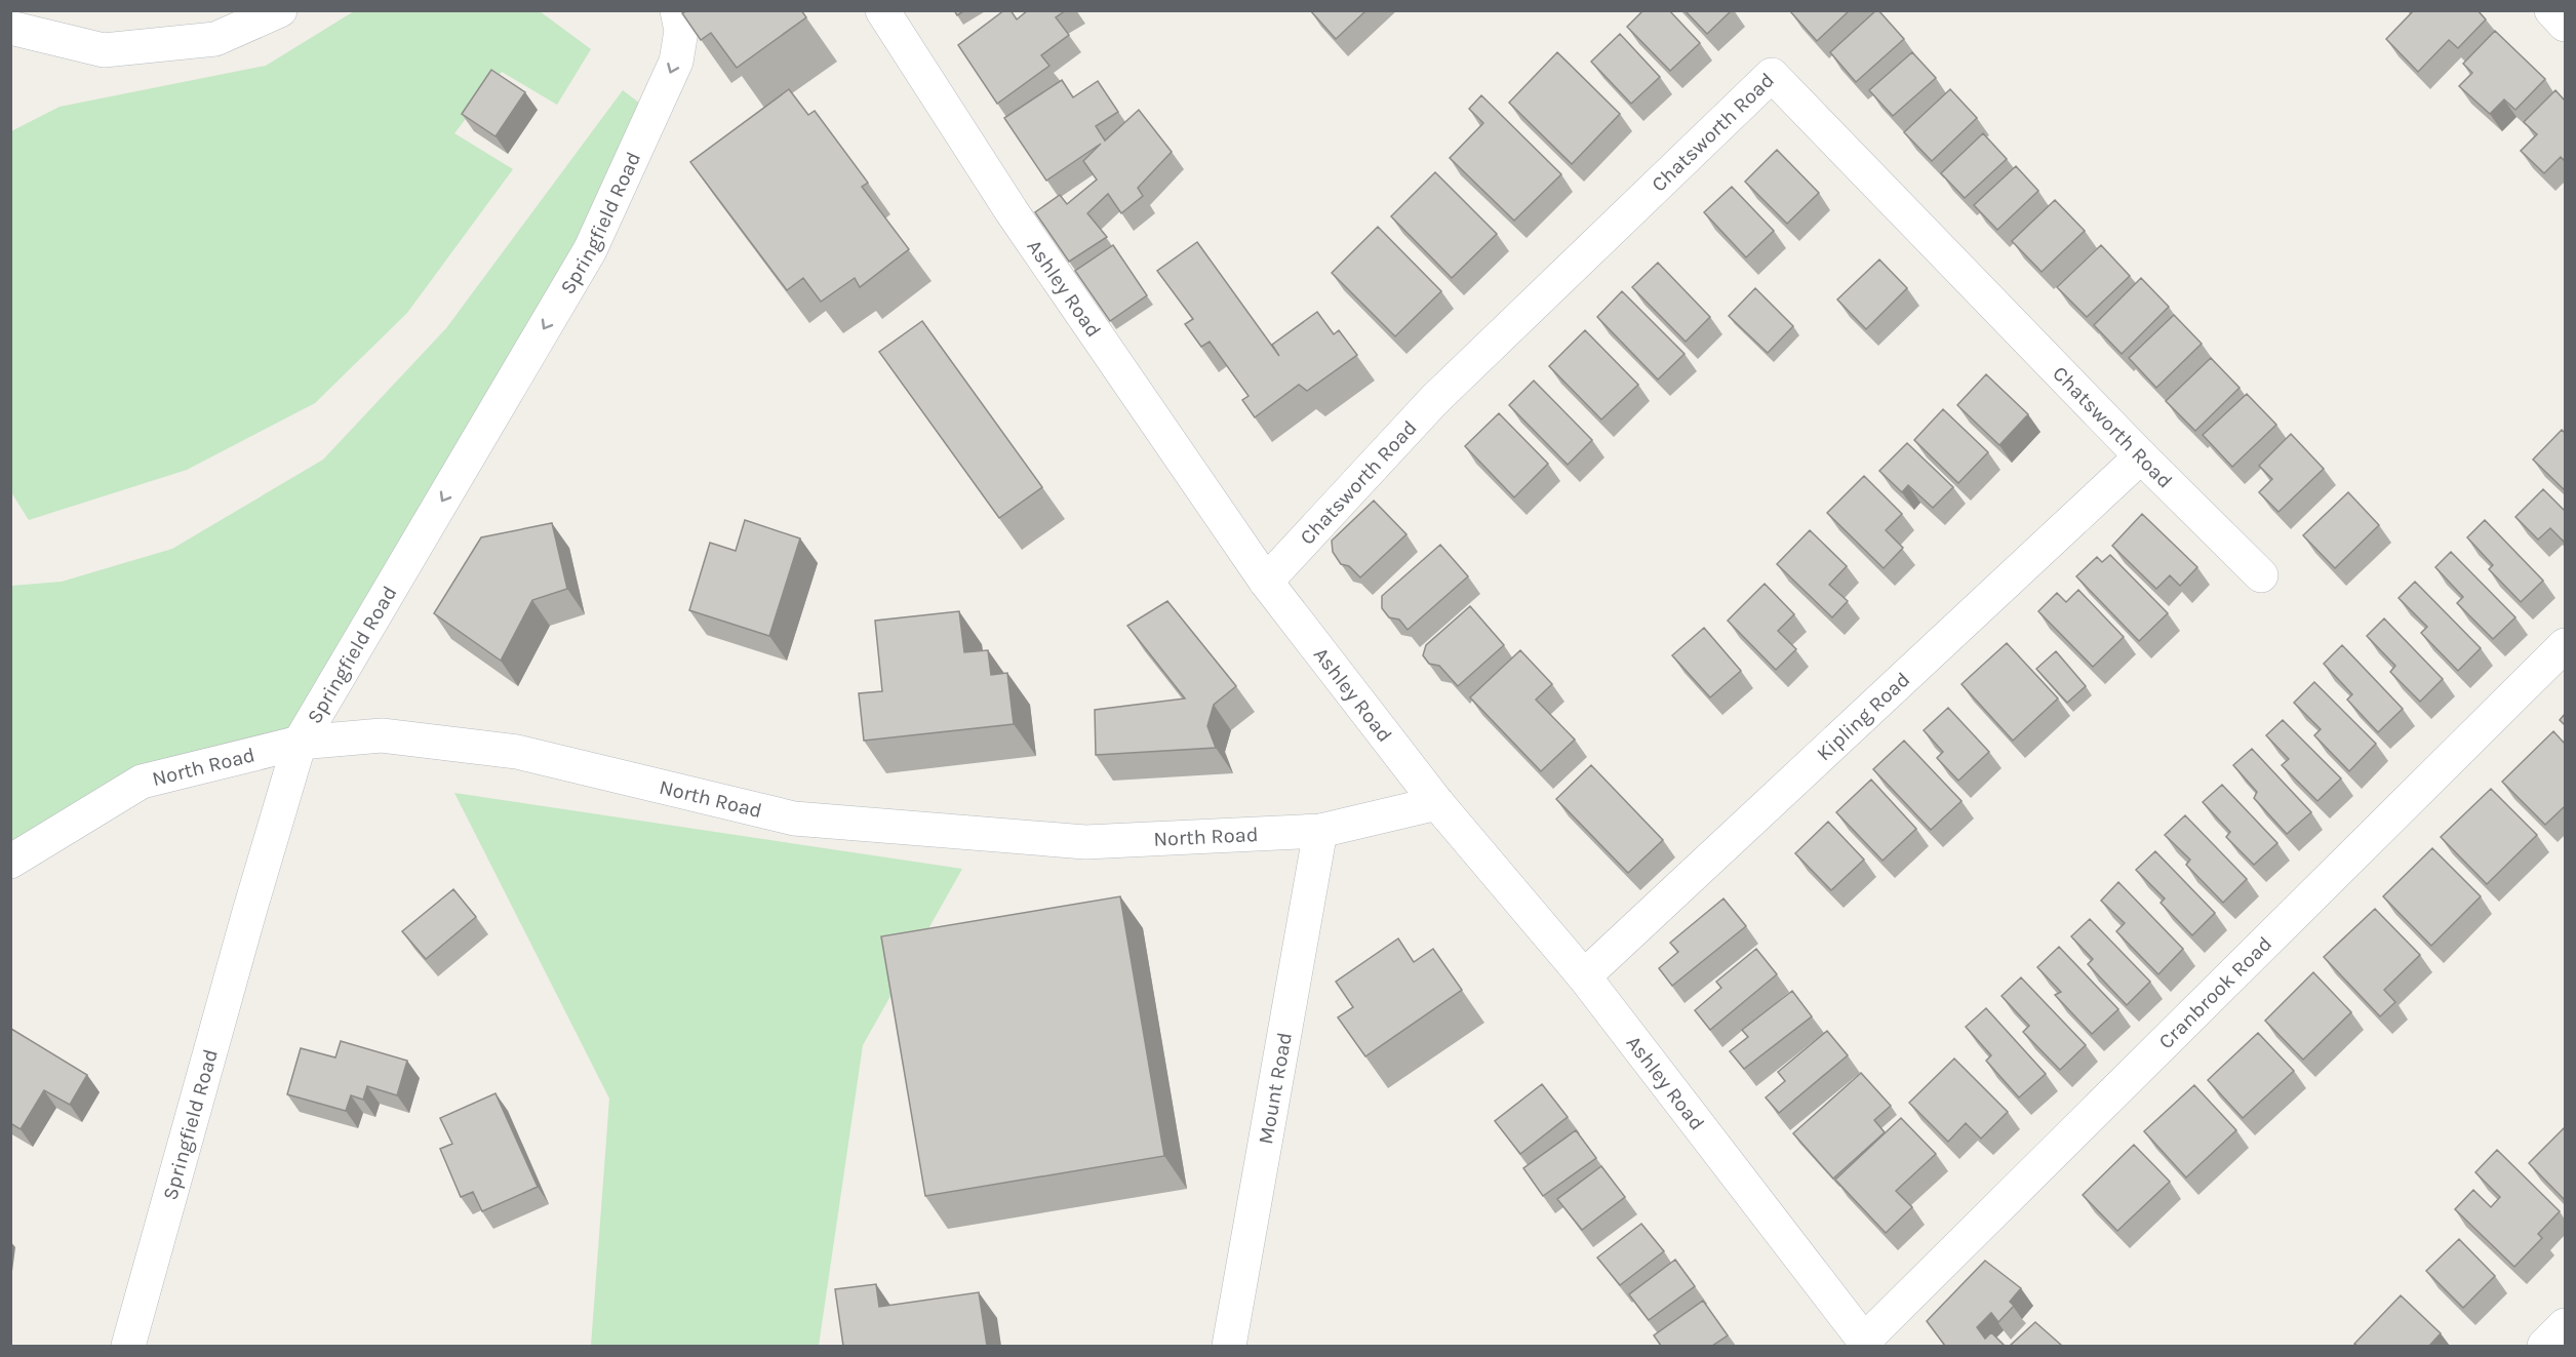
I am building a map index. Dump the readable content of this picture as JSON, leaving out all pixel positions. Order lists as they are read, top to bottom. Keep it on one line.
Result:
{"streets":{"street":["Chatsworth Road","Springfield Road","Ashley Road","Kipling Road","North Road","Cranbrook Road","Mount Road"]},"crossings":[["Chatsworth Road","Ashley Road"],["Chatsworth Road","Kipling Road"],["Springfield Road","North Road"],["Ashley Road","Kipling Road"],["Ashley Road","North Road"],["Ashley Road","Cranbrook Road"],["North Road","Mount Road"]],"one_way":["Springfield Road"]}
